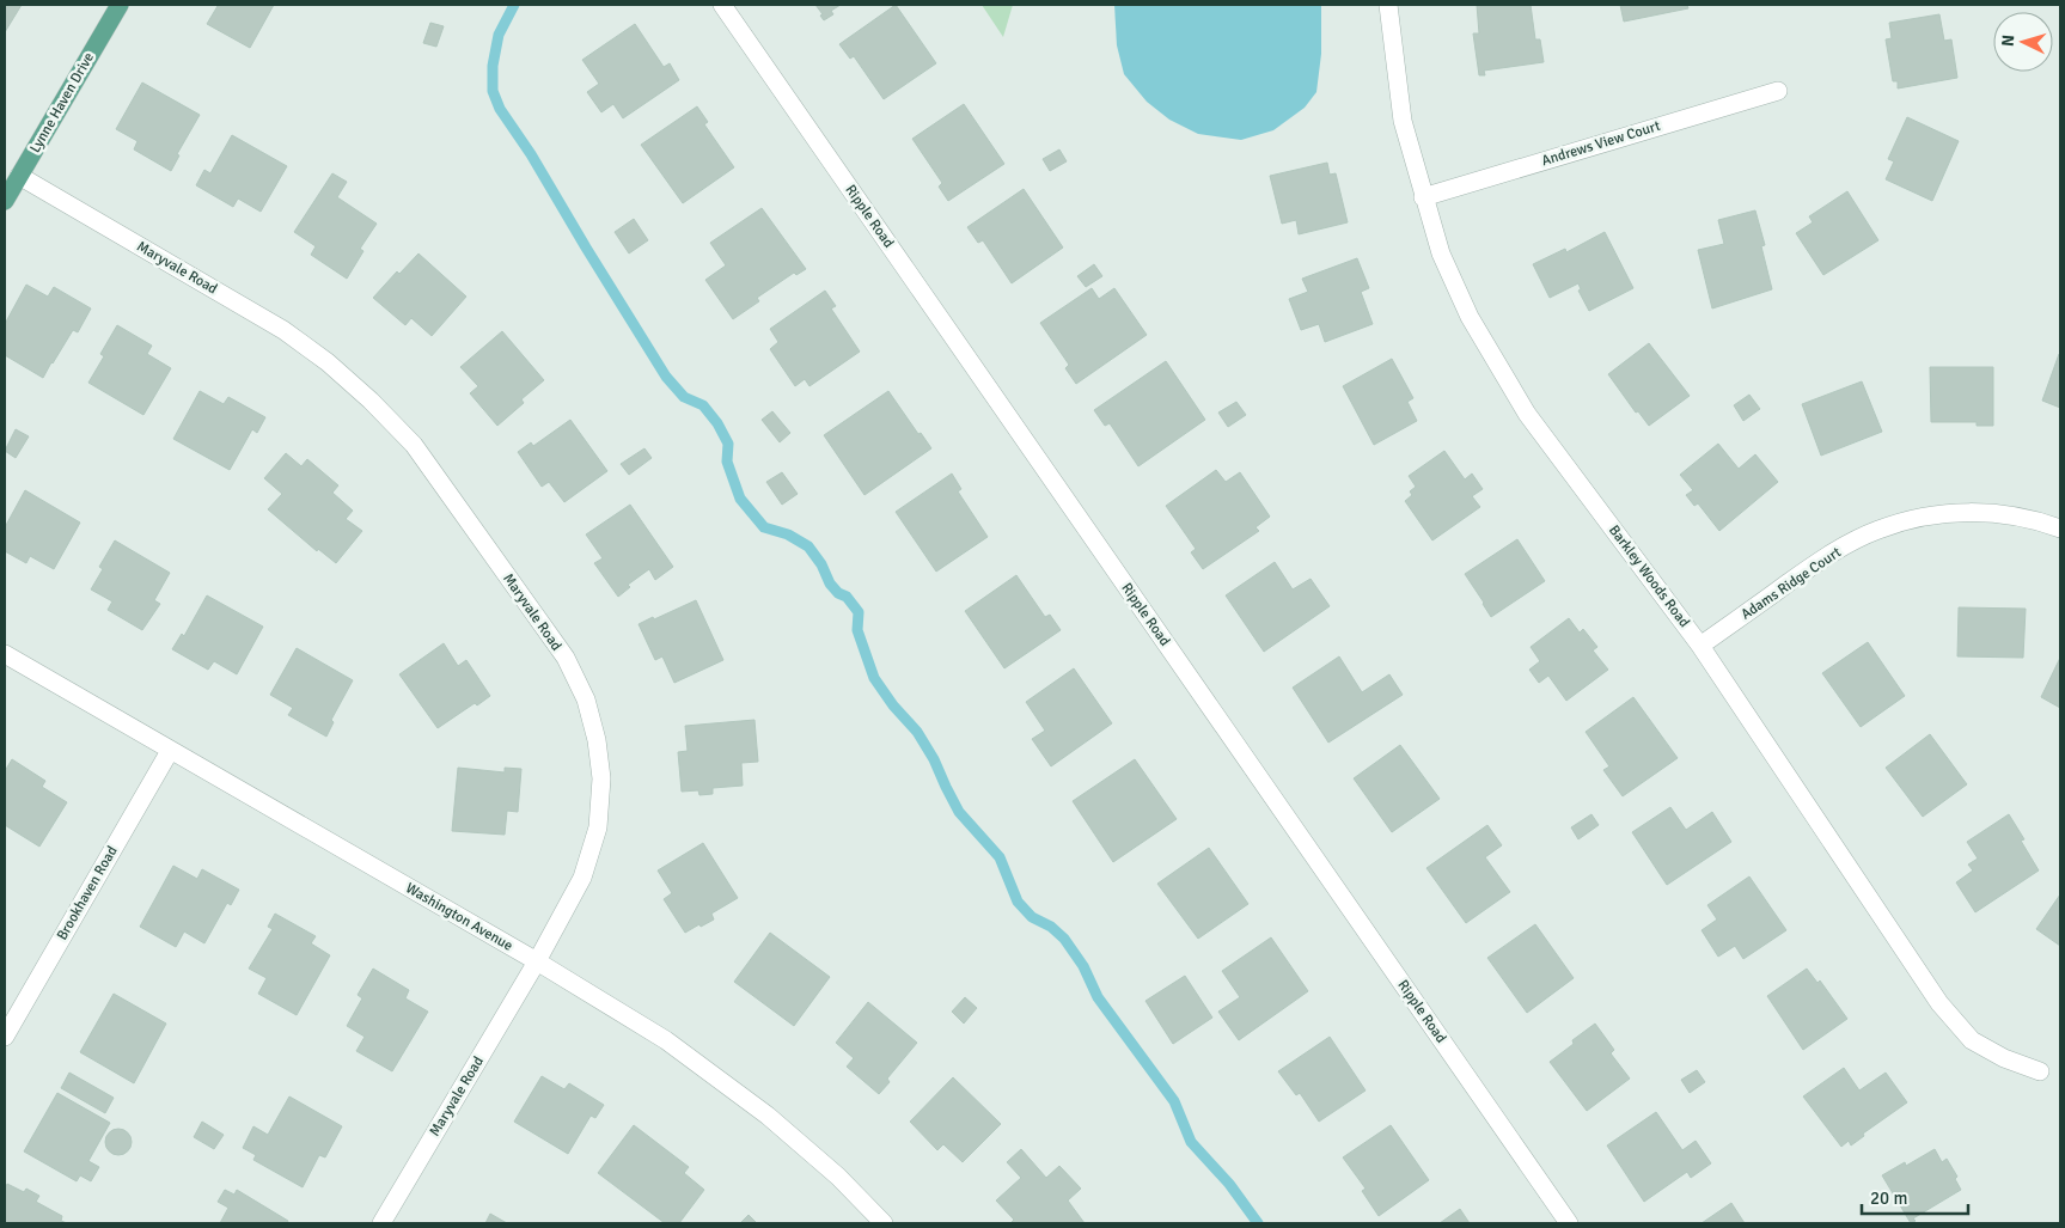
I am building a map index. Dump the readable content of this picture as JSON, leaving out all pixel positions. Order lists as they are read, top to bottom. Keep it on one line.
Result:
{"streets":{"main road":["Lynne Haven Drive"],"street":["Andrews View Court","Ripple Road","Maryvale Road","Barkley Woods Road","Adams Ridge Court","Brookhaven Road","Washington Avenue"]},"crossings":[["Lynne Haven Drive","Maryvale Road"],["Andrews View Court","Barkley Woods Road"],["Maryvale Road","Washington Avenue"],["Barkley Woods Road","Adams Ridge Court"],["Brookhaven Road","Washington Avenue"]],"scale_bar":"20 m","north":"left"}
